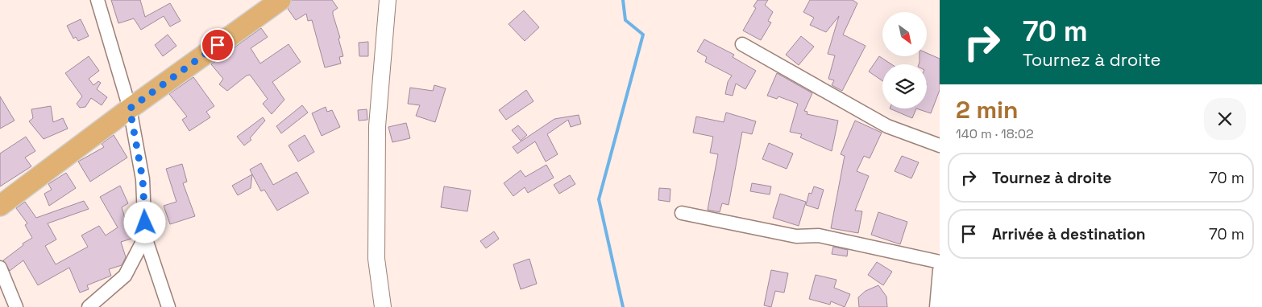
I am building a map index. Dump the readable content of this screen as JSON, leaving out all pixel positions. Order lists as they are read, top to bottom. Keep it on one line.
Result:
{"north":"bottom right","page":{"turn":["70 m","Tournez à droite"],"heading":["2 min","140 m · 18:02"],"list":[{"name":"Tournez à droite","value":"70 m"},{"name":"Arrivée à destination","value":"70 m"}]}}
